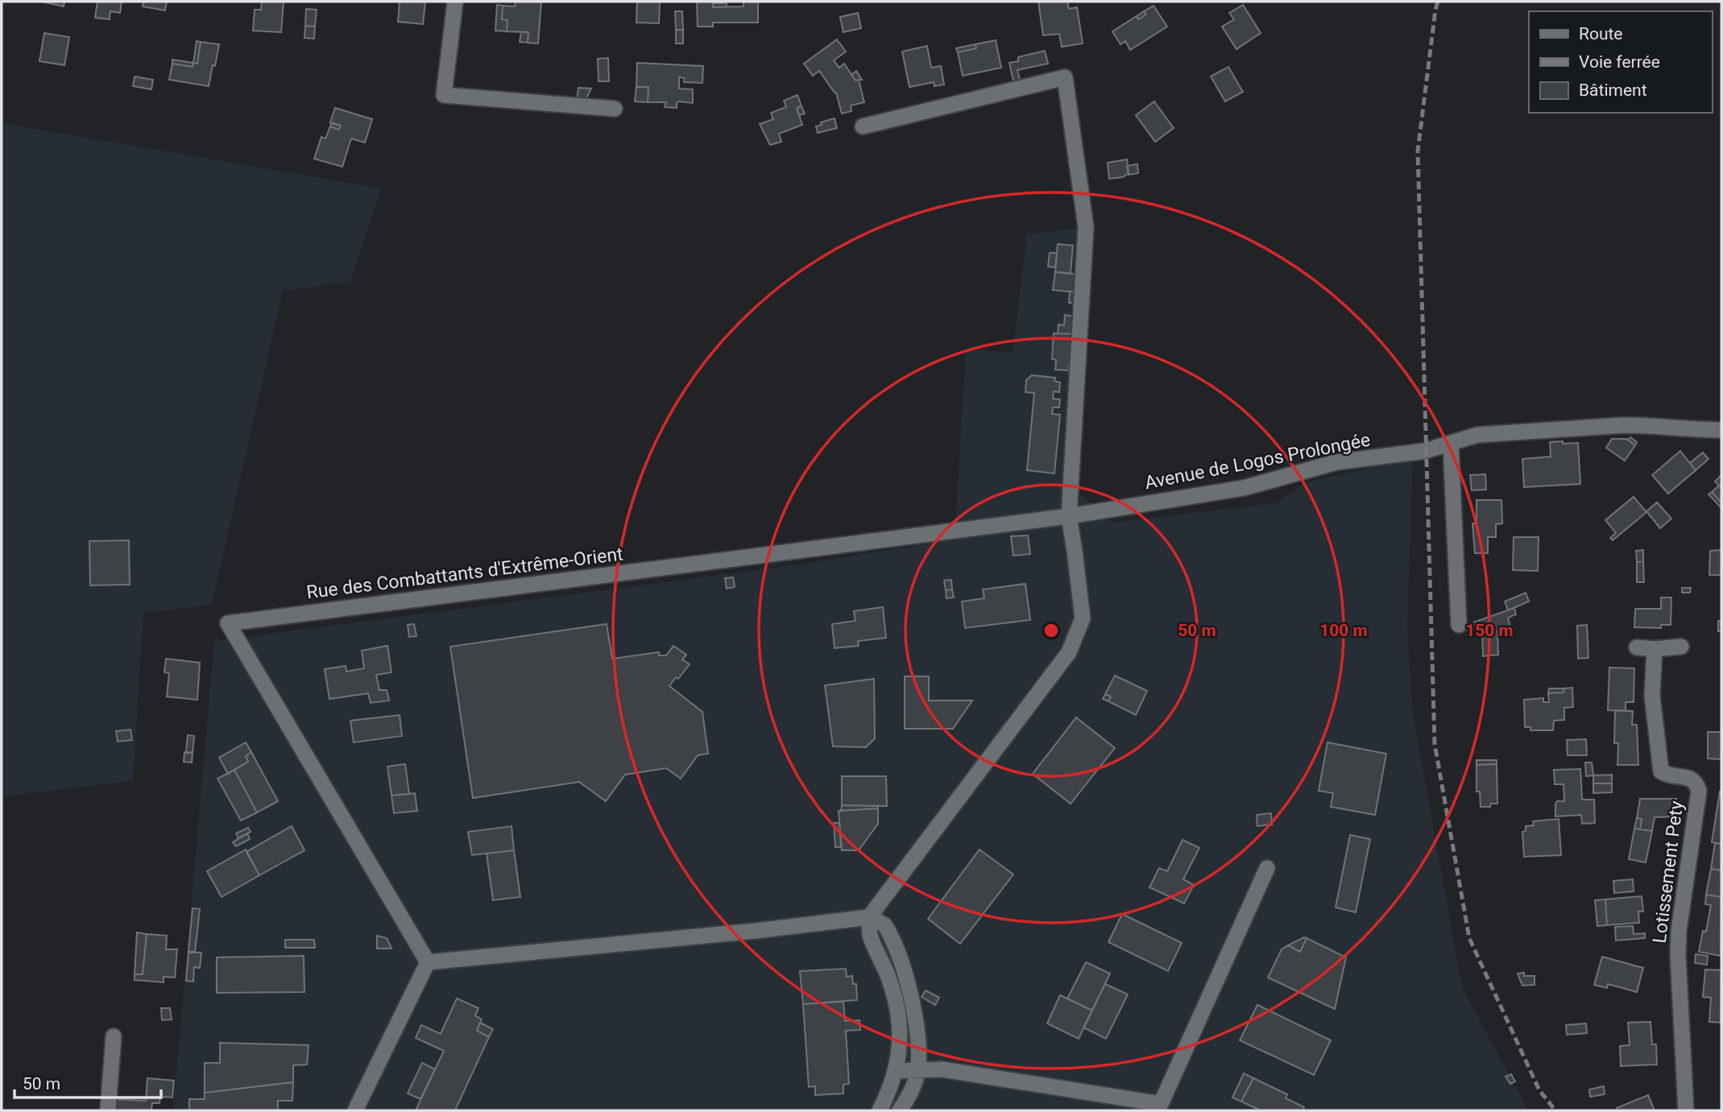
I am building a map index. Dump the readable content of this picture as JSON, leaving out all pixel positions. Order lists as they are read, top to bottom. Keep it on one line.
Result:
{"streets":{"street":["Avenue de Logos Prolongée","Rue des Combattants d'Extrême-Orient","Lotissement Pety"]},"crossings":[["Avenue de Logos Prolongée","Rue des Combattants d'Extrême-Orient"]],"legend":["Route","Voie ferrée","Bâtiment"],"scale_bar":"50 m","rings":["50 m","100 m","150 m"]}
